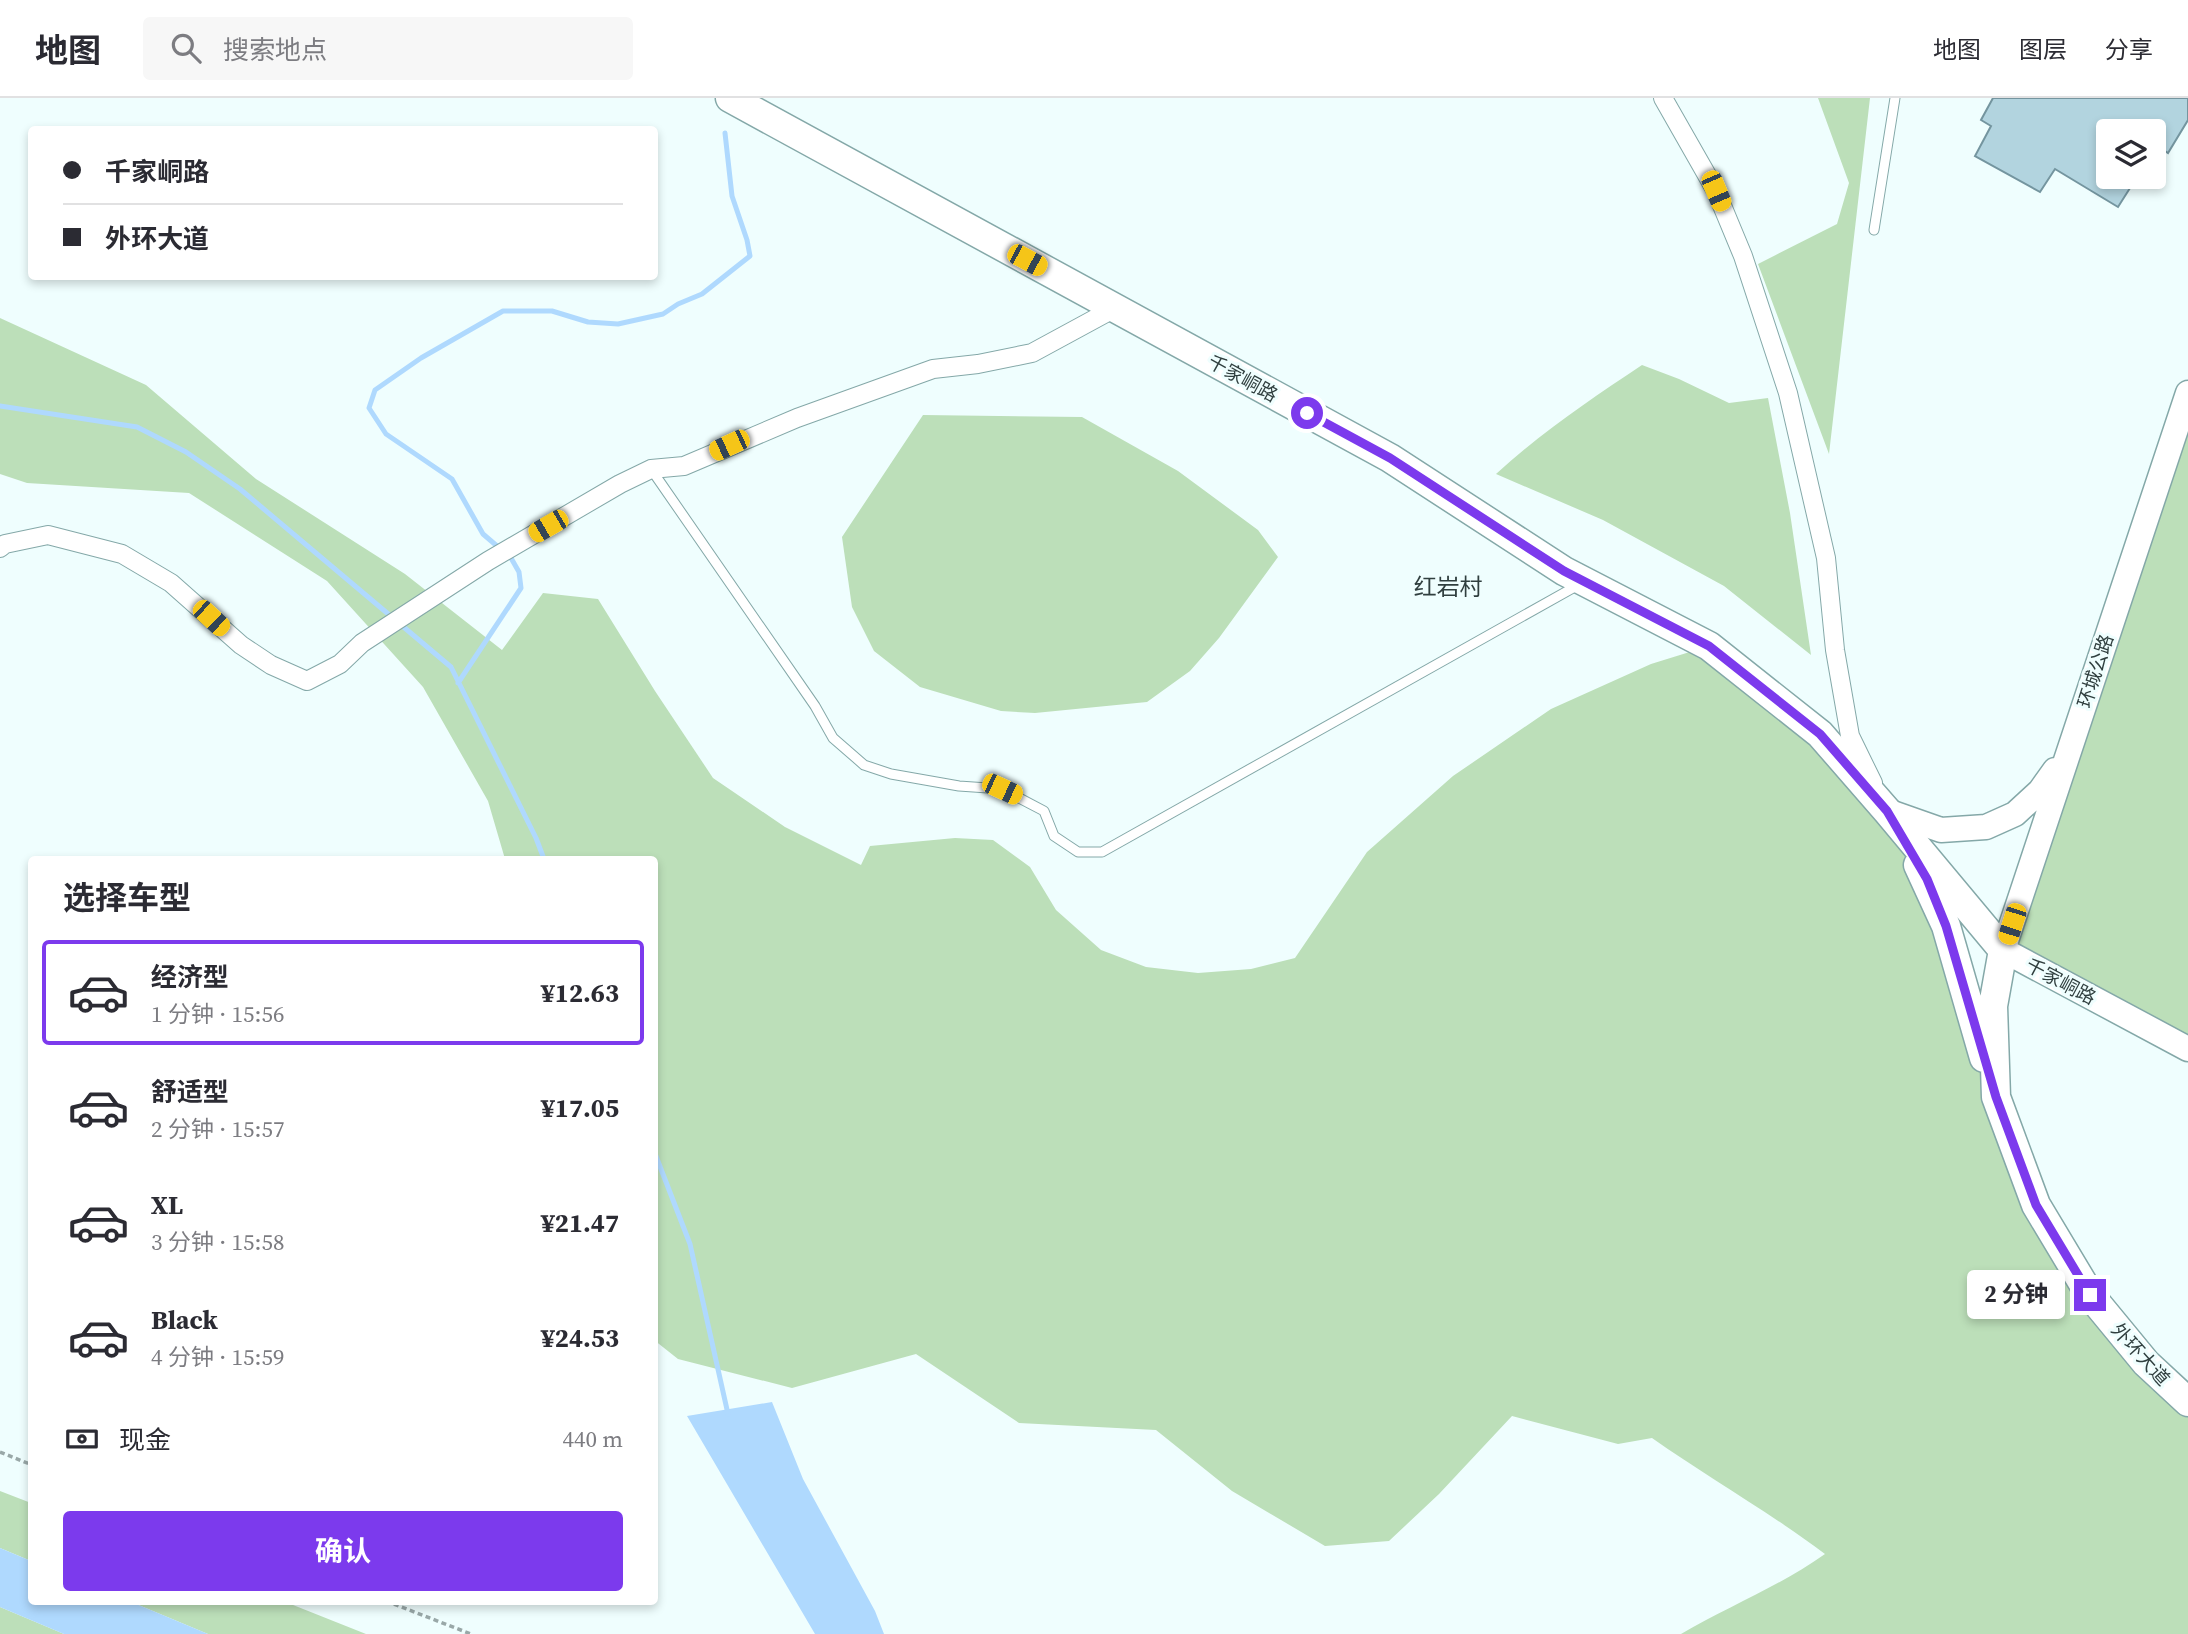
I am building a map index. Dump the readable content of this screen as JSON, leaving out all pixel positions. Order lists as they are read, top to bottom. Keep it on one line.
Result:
{"streets":{"main road":["千家峒路","环城公路","外环大道"]},"crossings":[["千家峒路","环城公路"],["千家峒路","外环大道"],["环城公路","外环大道"]],"districts":["红岩村"],"page":{"header":"地图","search":"搜索地点","nav":["地图","图层","分享"],"banner":["千家峒路","外环大道"],"heading":"选择车型","list":[{"name":"经济型","note":"1 分钟 · 15:56","value":"¥12.63"},{"name":"舒适型","note":"2 分钟 · 15:57","value":"¥17.05"},{"name":"XL","note":"3 分钟 · 15:58","value":"¥21.47"},{"name":"Black","note":"4 分钟 · 15:59","value":"¥24.53"}],"bubble":"2 分钟","pay":["现金","440 m"],"buttons":"确认"}}
